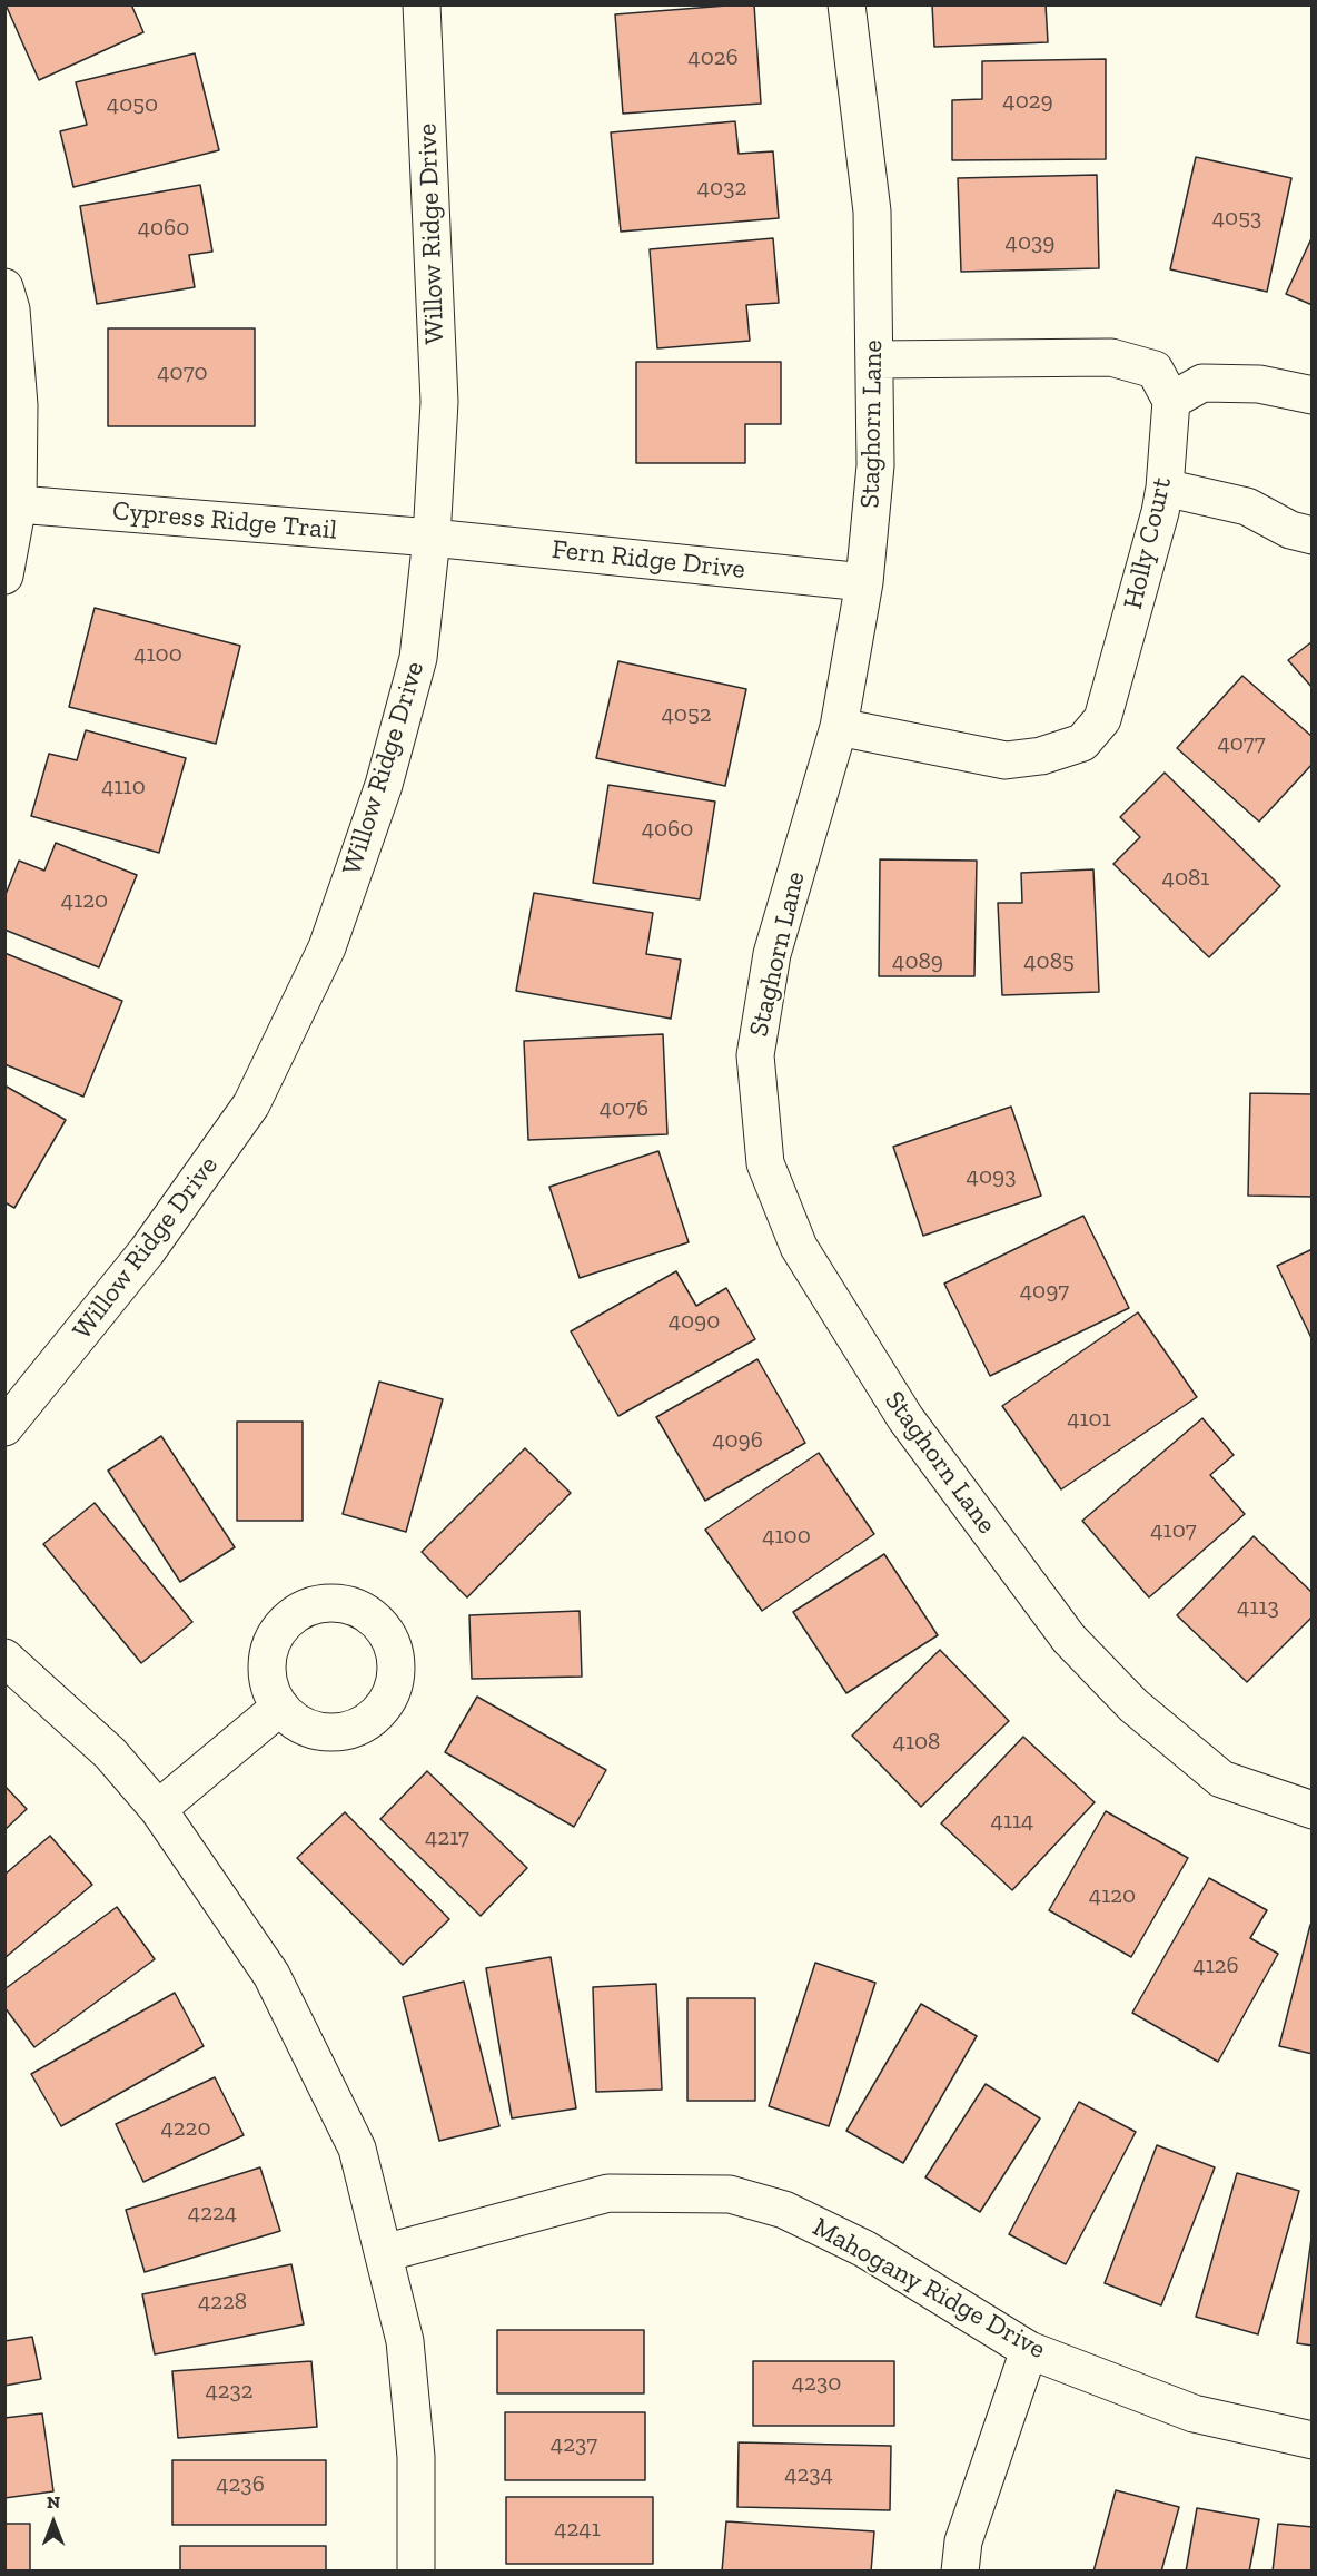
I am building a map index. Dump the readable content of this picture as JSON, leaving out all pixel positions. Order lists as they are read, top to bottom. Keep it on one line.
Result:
{"streets":{"street":["Willow Ridge Drive","Staghorn Lane","Cypress Ridge Trail","Holly Court","Fern Ridge Drive","Mahogany Ridge Drive"]},"crossings":[["Willow Ridge Drive","Cypress Ridge Trail"],["Willow Ridge Drive","Fern Ridge Drive"],["Staghorn Lane","Holly Court"],["Staghorn Lane","Fern Ridge Drive"],["Cypress Ridge Trail","Fern Ridge Drive"]],"house_numbers":["4026","4029","4050","4032","4053","4060","4039","4070","4100","4052","4077","4110","4060","4081","4120","4089","4085","4076","4093","4097","4090","4101","4096","4107","4100","4113","4108","4114","4217","4120","4126","4220","4224","4228","4230","4232","4237","4234","4236","4241"],"north":"top"}
